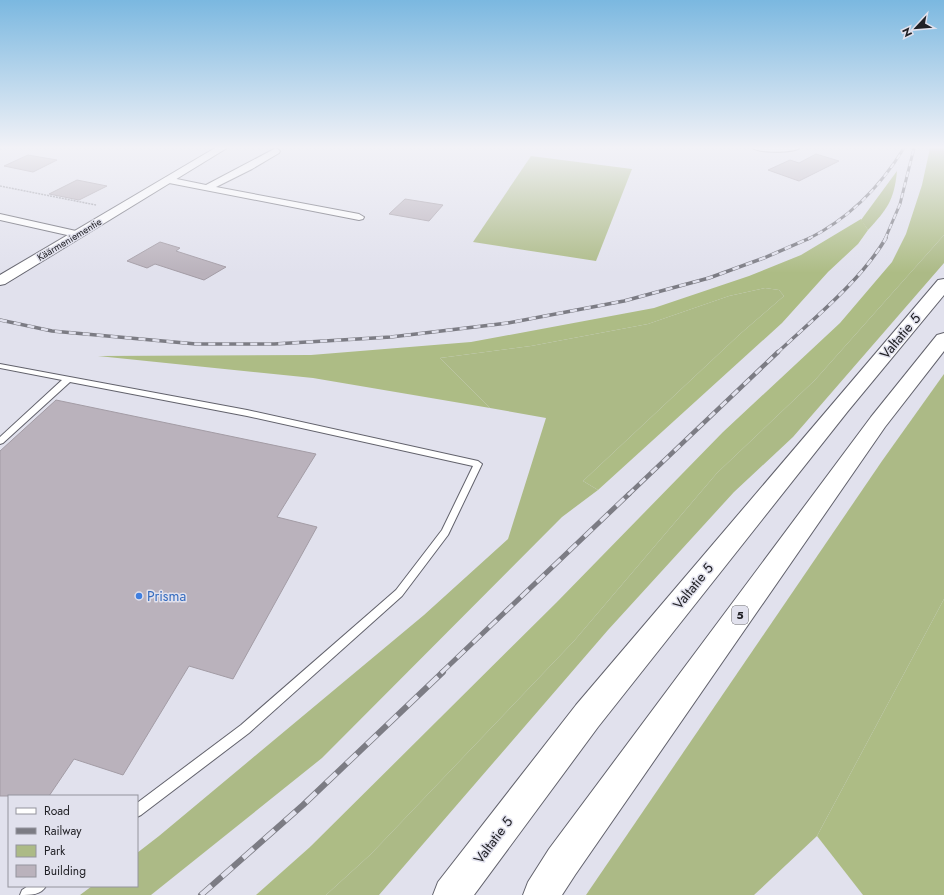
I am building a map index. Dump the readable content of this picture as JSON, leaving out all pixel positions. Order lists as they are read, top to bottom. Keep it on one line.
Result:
{"streets":{"highway":["Valtatie 5","5"],"street":["Käärmeniementie"]},"places":["Prisma"],"legend":["Road","Railway","Park","Building"],"north":"bottom left"}
